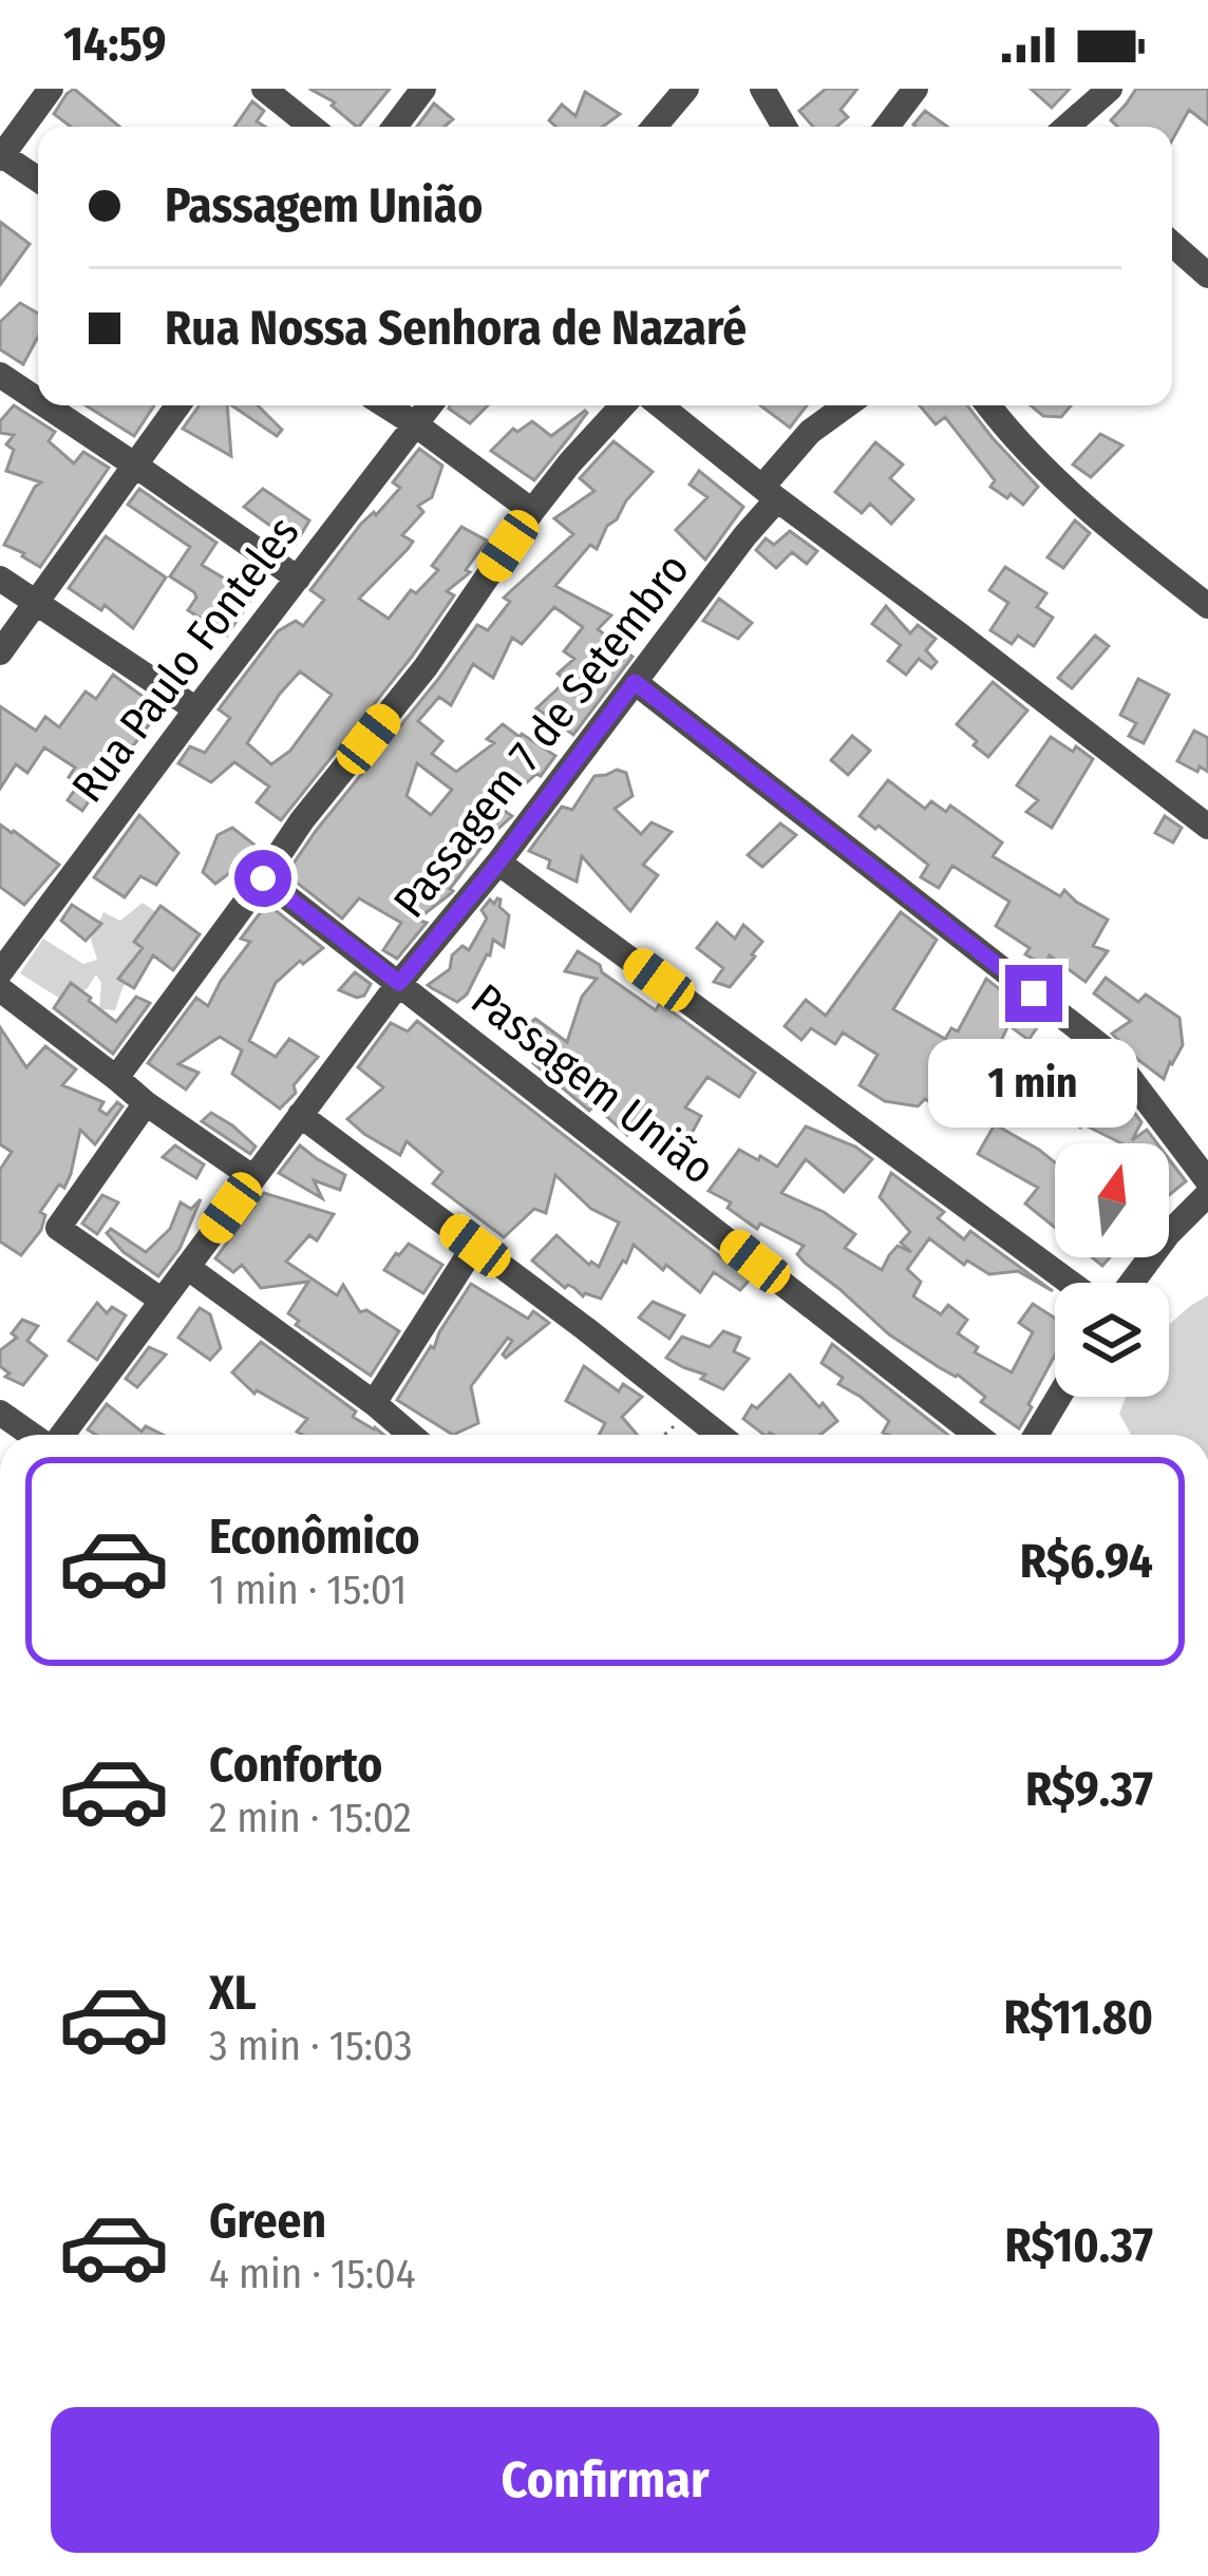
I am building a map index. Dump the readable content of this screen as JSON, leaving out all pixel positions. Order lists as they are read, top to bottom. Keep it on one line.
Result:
{"streets":{"street":["Rua Paulo Fonteles","Passagem 7 de Setembro","Passagem União"]},"crossings":[["Passagem 7 de Setembro","Passagem União"]],"north":"top","page":{"status":"14:59","banner":["Passagem União","Rua Nossa Senhora de Nazaré"],"bubble":"1 min","list":[{"name":"Econômico","note":"1 min · 15:01","value":"R$6.94"},{"name":"Conforto","note":"2 min · 15:02","value":"R$9.37"},{"name":"XL","note":"3 min · 15:03","value":"R$11.80"},{"name":"Green","note":"4 min · 15:04","value":"R$10.37"}],"buttons":"Confirmar"}}
